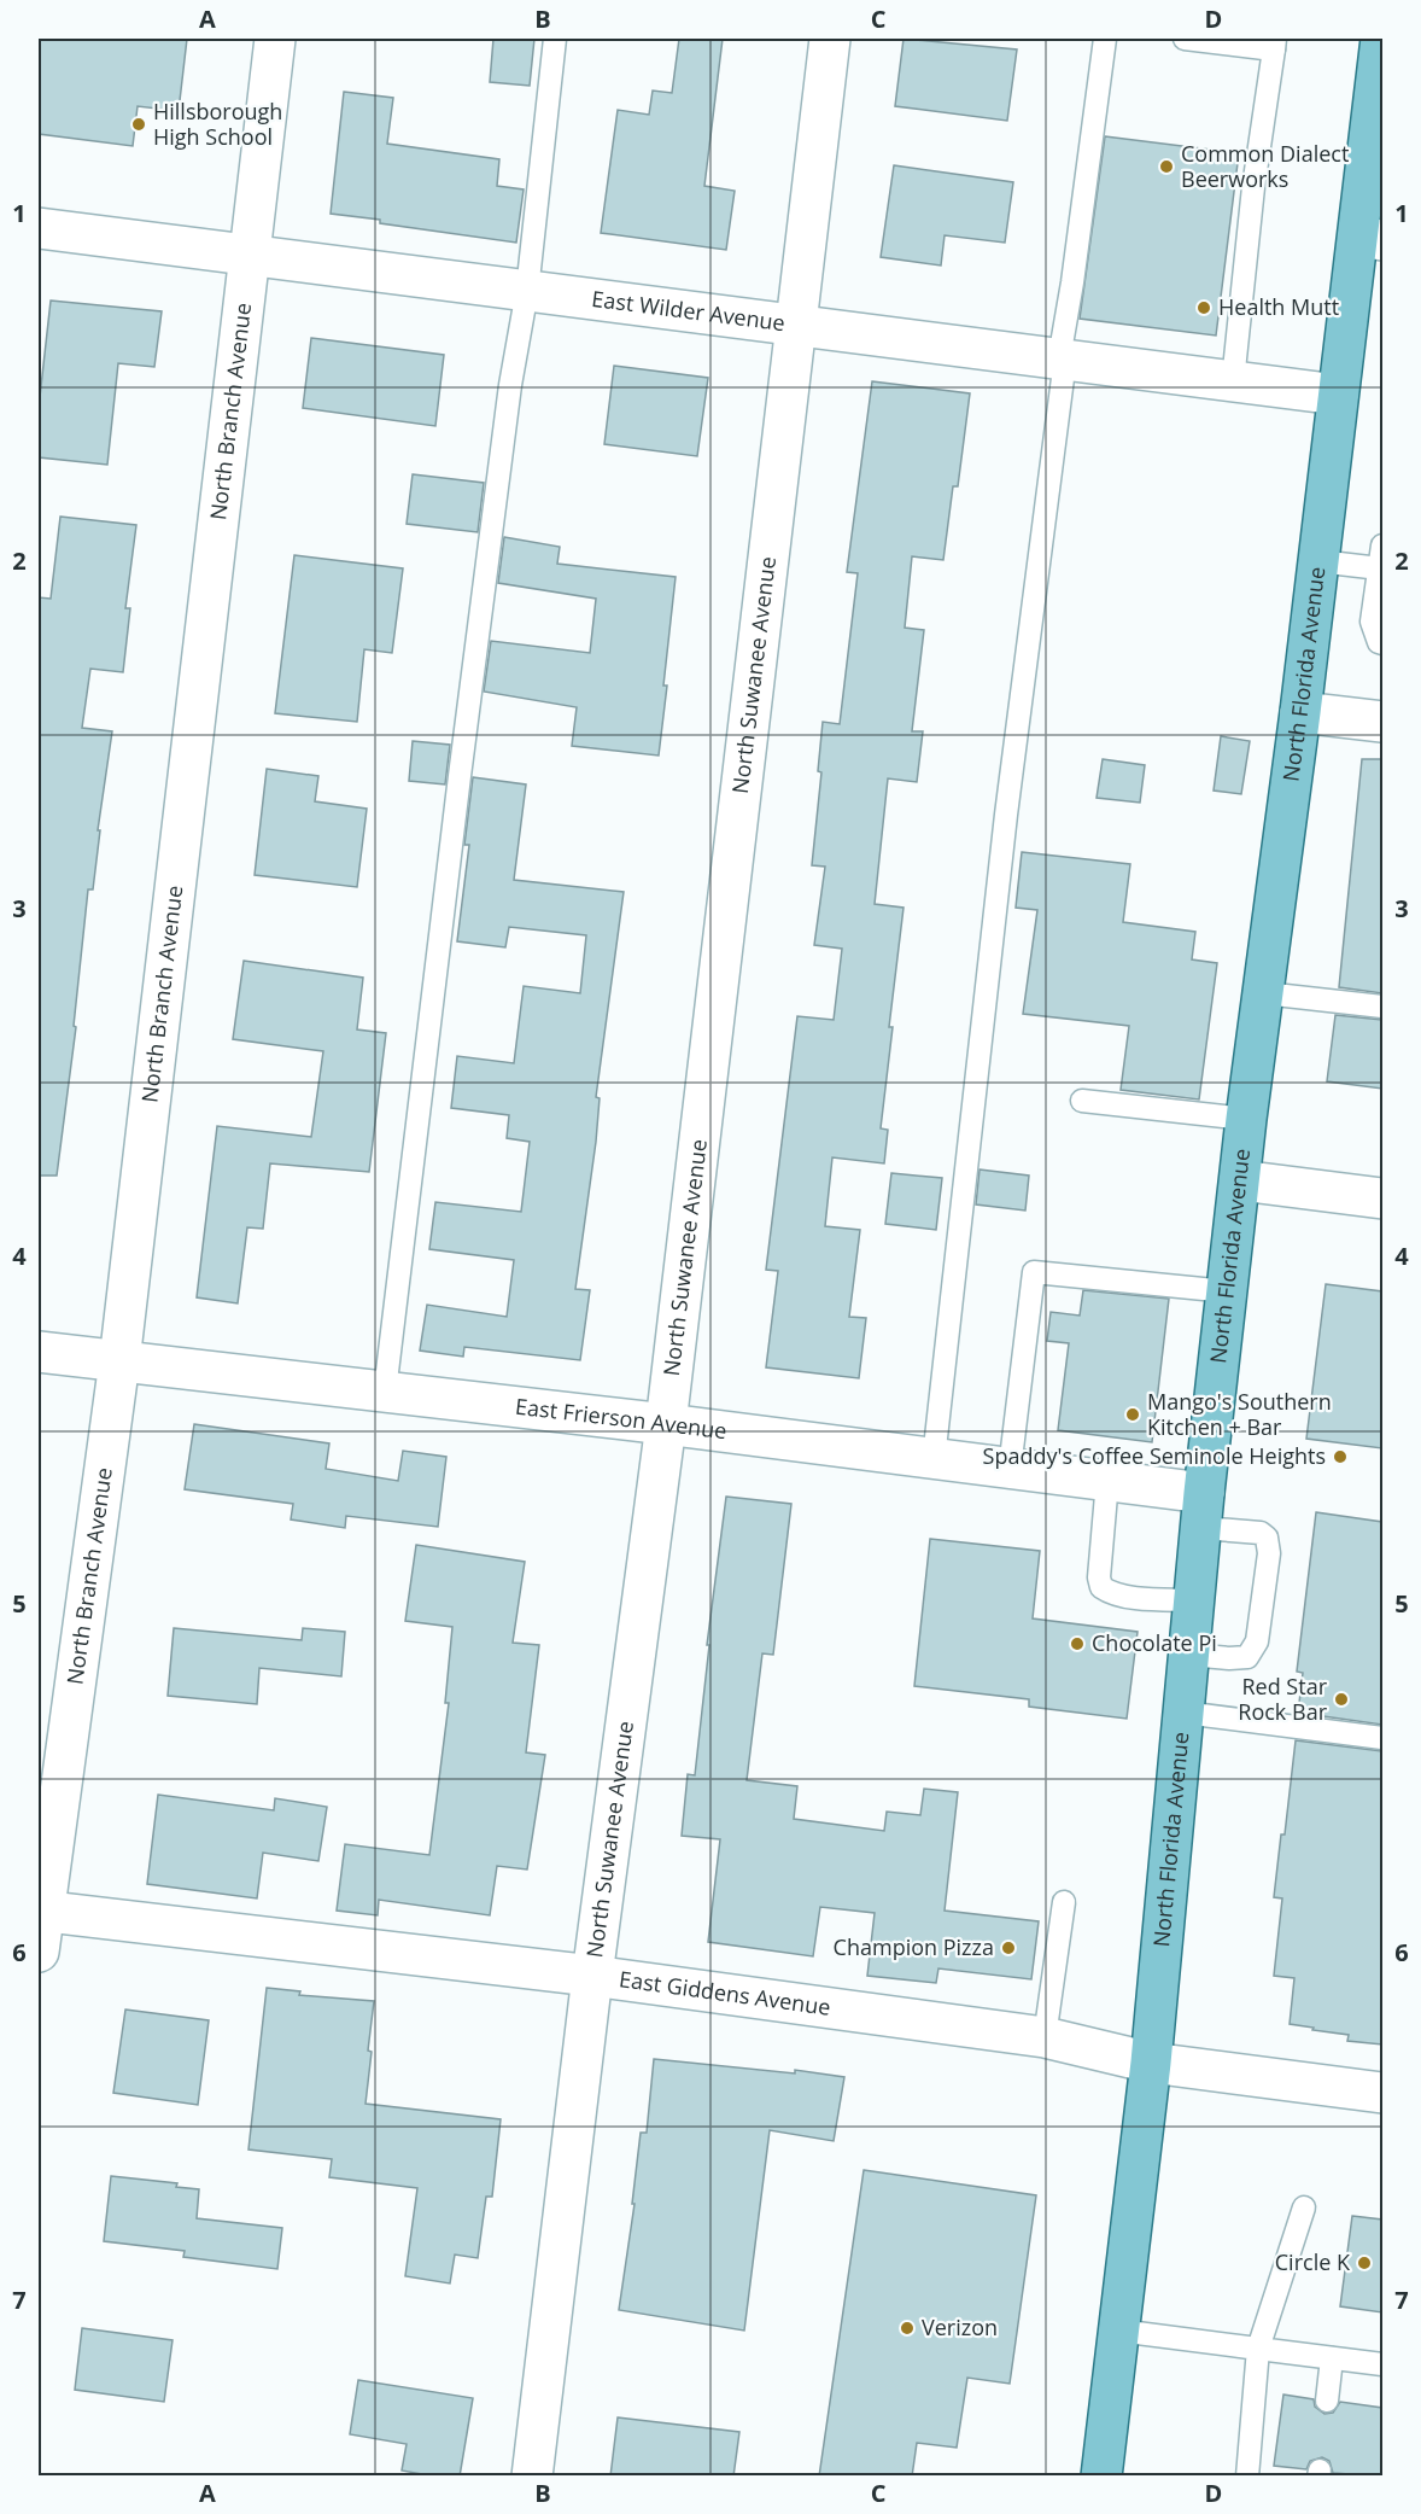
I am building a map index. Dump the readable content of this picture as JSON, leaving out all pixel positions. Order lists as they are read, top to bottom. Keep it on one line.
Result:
{"streets":{"main road":["North Florida Avenue"],"street":["East Wilder Avenue","North Branch Avenue","North Suwanee Avenue","East Frierson Avenue","East Giddens Avenue"]},"crossings":[["East Wilder Avenue","North Branch Avenue"],["East Wilder Avenue","North Florida Avenue"],["East Wilder Avenue","North Suwanee Avenue"],["North Branch Avenue","East Frierson Avenue"],["North Branch Avenue","East Giddens Avenue"],["North Florida Avenue","East Frierson Avenue"],["North Florida Avenue","East Giddens Avenue"],["North Suwanee Avenue","East Frierson Avenue"],["North Suwanee Avenue","East Giddens Avenue"]],"places":["Hillsborough High School","Common Dialect Beerworks","Health Mutt","Mango's Southern Kitchen + Bar","Spaddy's Coffee Seminole Heights","Chocolate Pi","Red Star Rock Bar","Champion Pizza","Circle K","Verizon"],"grid":{"columns":["A","B","C","D"],"rows":["1","2","3","4","5","6","7"]}}
